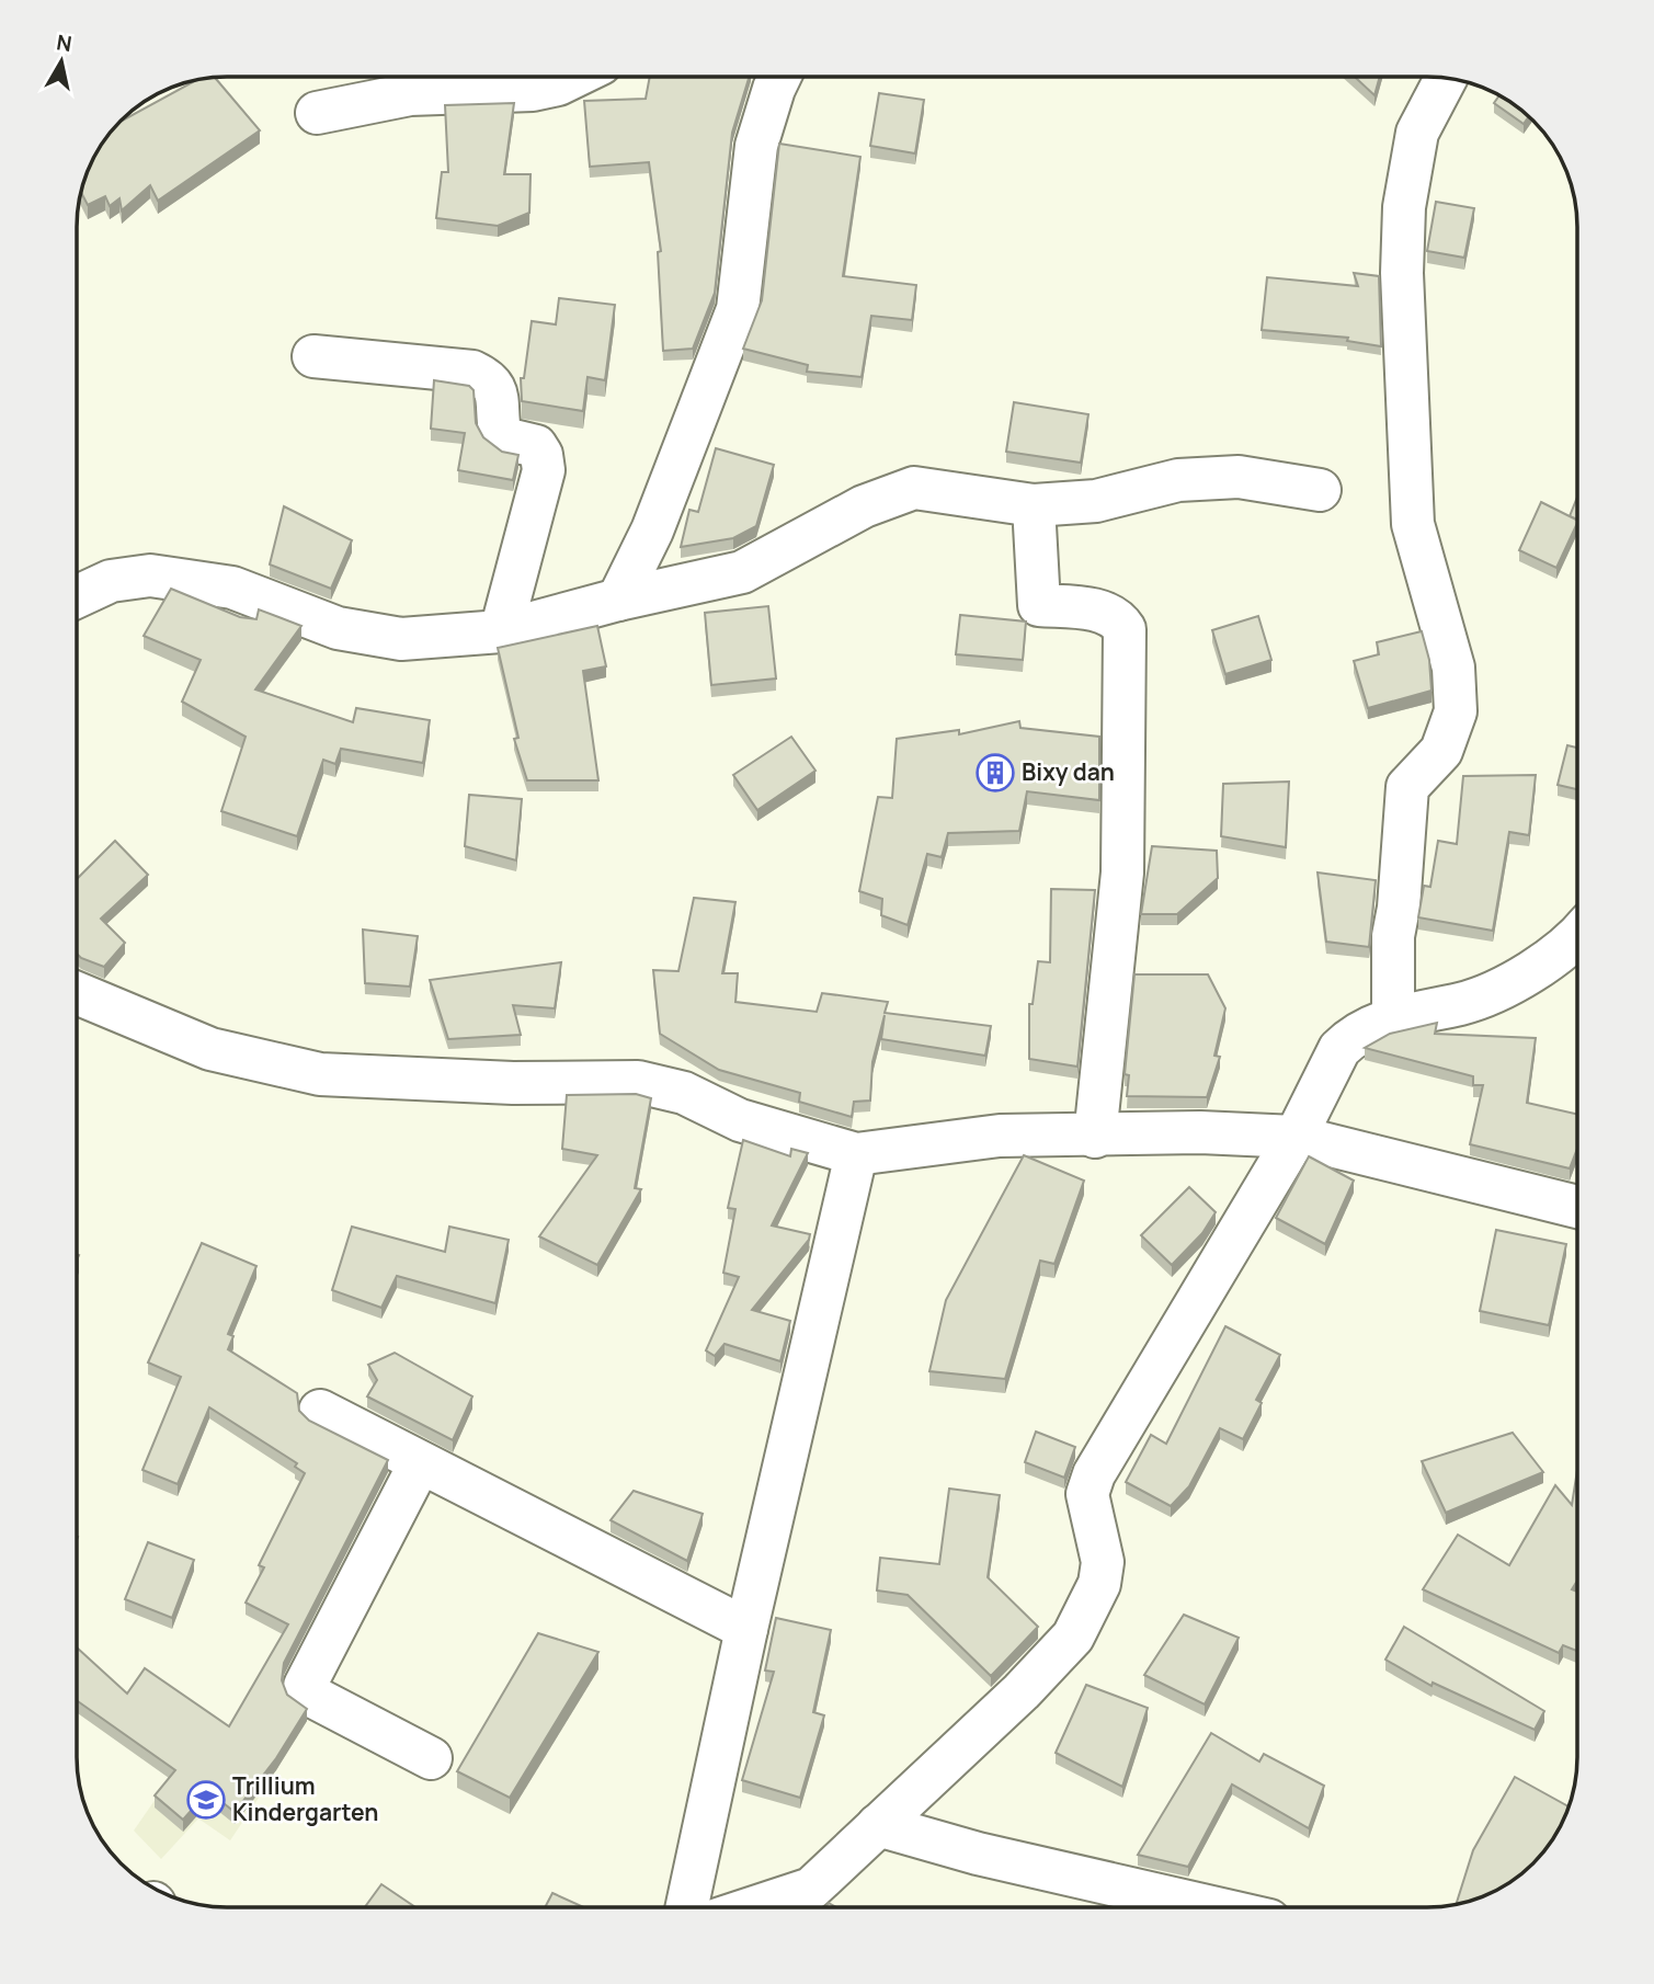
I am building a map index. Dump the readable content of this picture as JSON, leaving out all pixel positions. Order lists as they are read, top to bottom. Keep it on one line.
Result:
{"places":{"building":["Bixy dan"],"school or university":["Trillium Kindergarten"]},"north":"top"}
